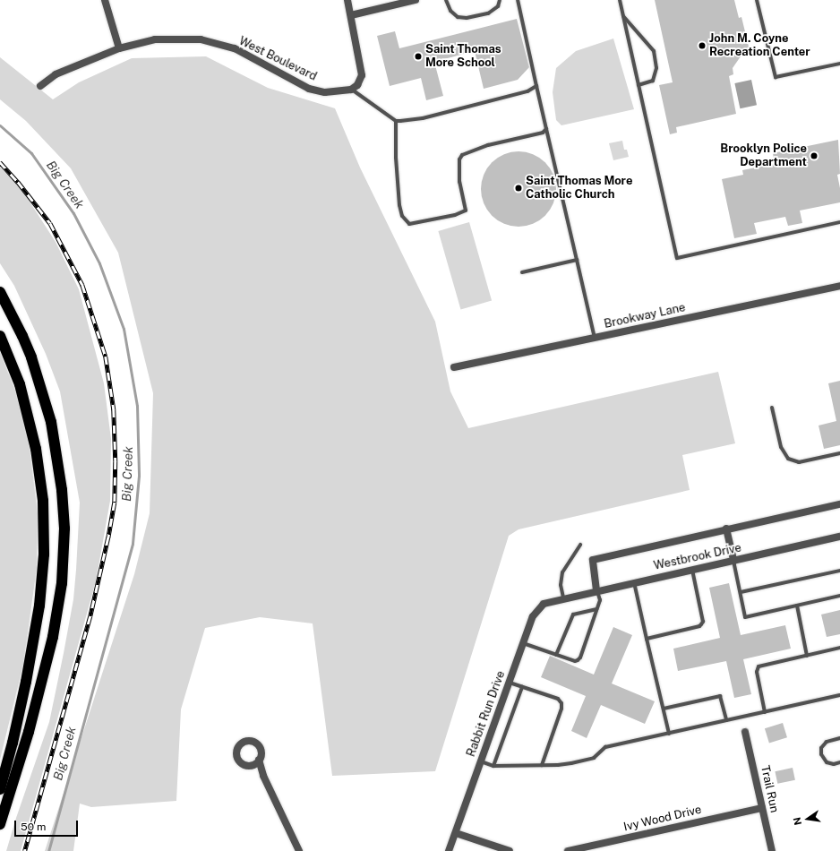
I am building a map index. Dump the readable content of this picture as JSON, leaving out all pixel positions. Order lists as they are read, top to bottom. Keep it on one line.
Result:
{"streets":{"street":["West Boulevard","Brookway Lane","Westbrook Drive","Rabbit Run Drive","Trail Run","Ivy Wood Drive"]},"crossings":[["Westbrook Drive","Rabbit Run Drive"],["Trail Run","Ivy Wood Drive"]],"water":["Big Creek"],"places":["John M. Coyne Recreation Center","Saint Thomas More School","Brooklyn Police Department","Saint Thomas More Catholic Church"],"scale_bar":"50 m","north":"left"}
